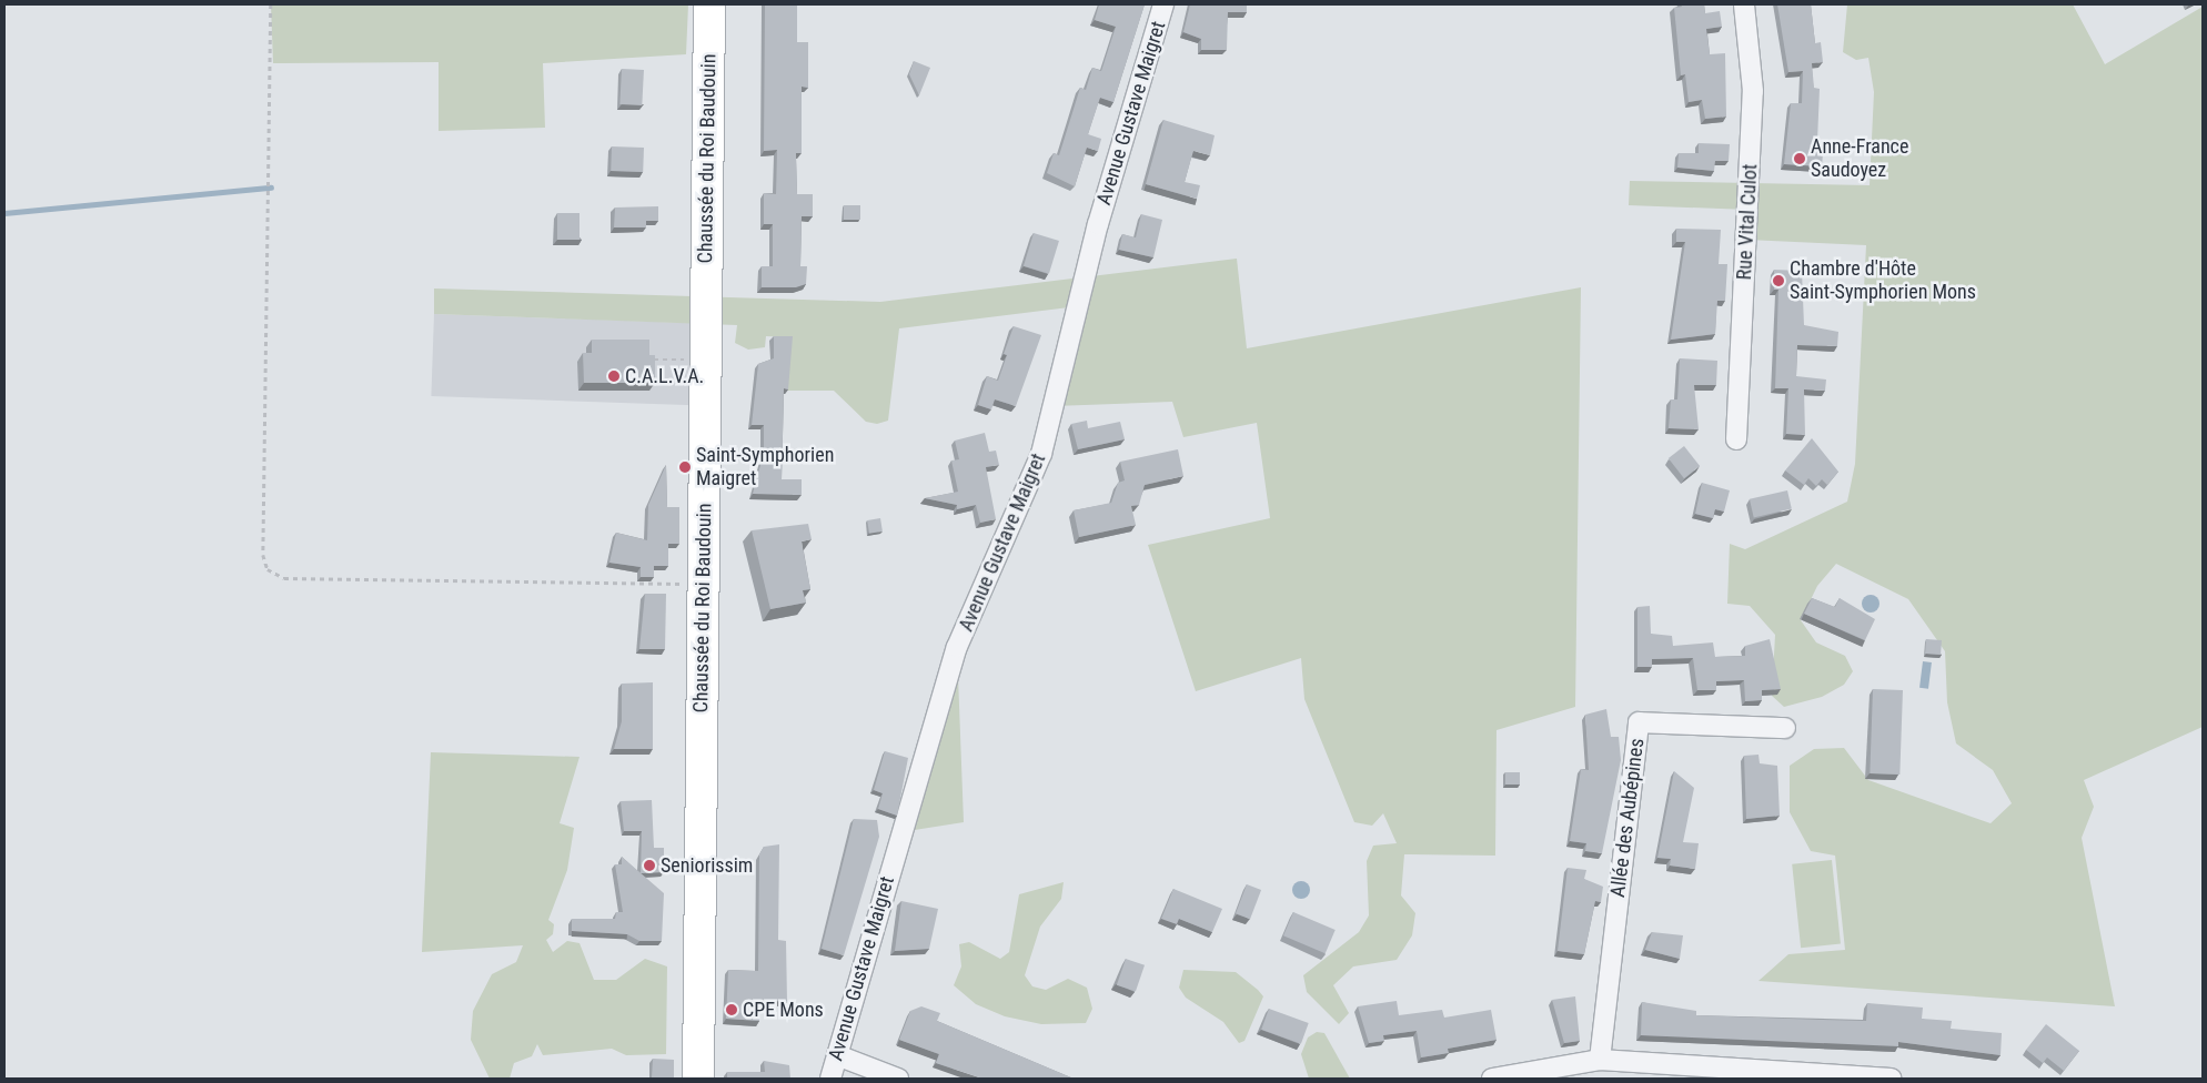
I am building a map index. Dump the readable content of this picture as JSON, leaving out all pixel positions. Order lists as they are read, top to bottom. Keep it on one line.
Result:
{"streets":{"main road":["Chaussée du Roi Baudouin"],"street":["Avenue Gustave Maigret","Rue Vital Culot","Allée des Aubépines"]},"places":["Anne-France Saudoyez","Chambre d'Hôte Saint-Symphorien Mons","C.A.L.V.A.","Saint-Symphorien Maigret","Seniorissim","CPE Mons"]}
